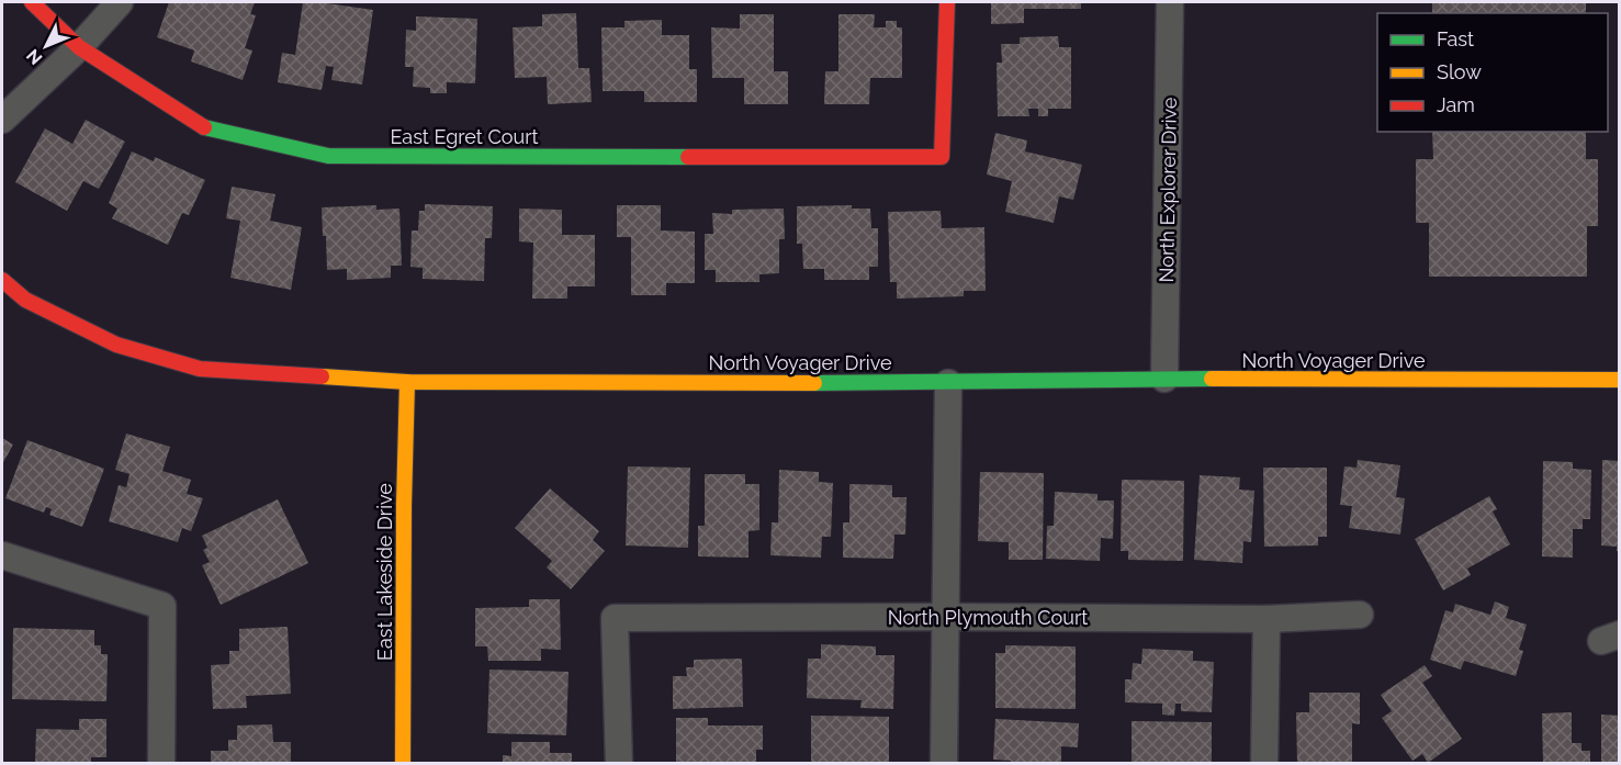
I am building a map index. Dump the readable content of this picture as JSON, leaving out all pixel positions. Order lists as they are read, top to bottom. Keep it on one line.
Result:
{"streets":{"street":["East Egret Court","North Explorer Drive","North Voyager Drive","East Lakeside Drive","North Plymouth Court"]},"crossings":[["North Explorer Drive","North Voyager Drive"],["North Voyager Drive","East Lakeside Drive"]],"legend":["Fast","Slow","Jam"],"north":"bottom left"}
